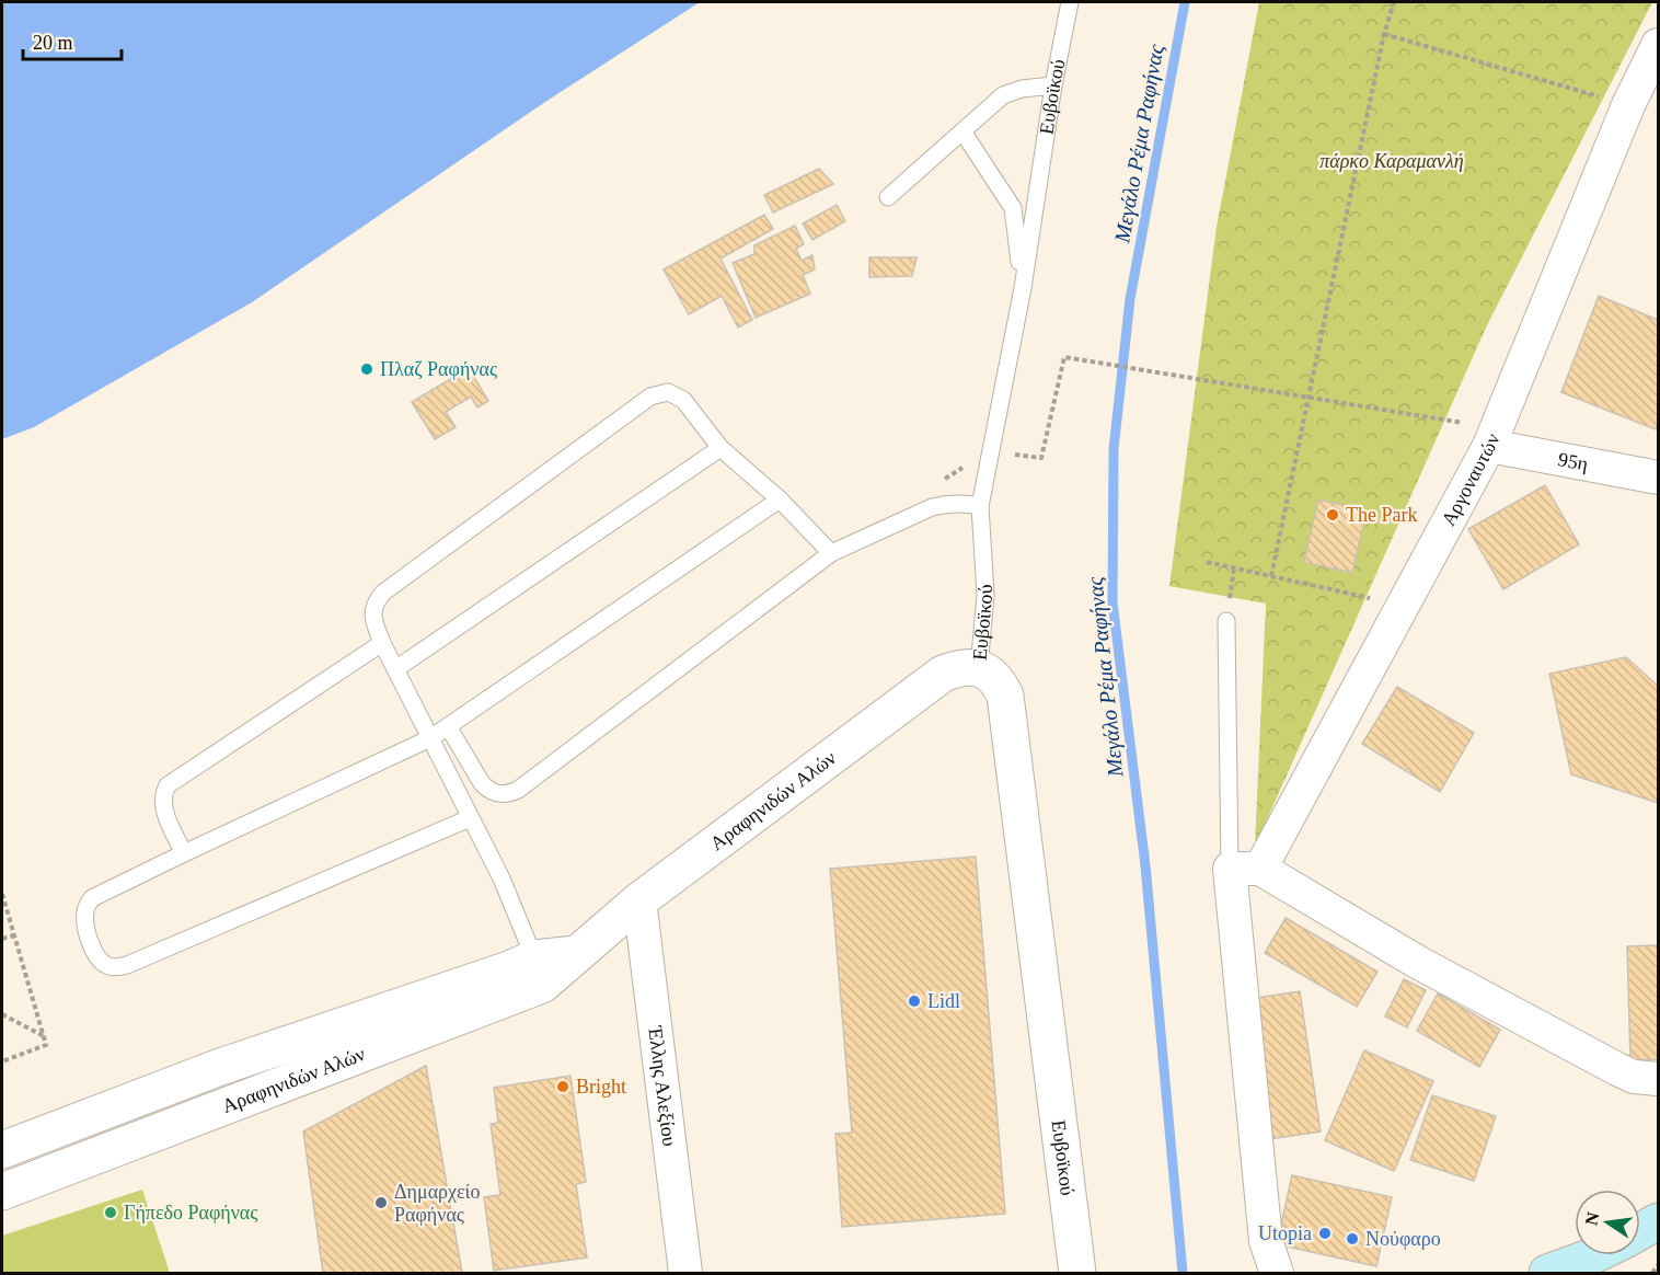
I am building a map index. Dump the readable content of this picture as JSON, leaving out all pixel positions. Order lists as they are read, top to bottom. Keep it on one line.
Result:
{"streets":{"street":["Ευβοϊκού","95η","Αργοναυτών","Αραφηνιδών Αλών","Έλλης Αλεξίου"]},"crossings":[["Ευβοϊκού","Αραφηνιδών Αλών"],["95η","Αργοναυτών"],["Αραφηνιδών Αλών","Έλλης Αλεξίου"]],"water":["Μεγάλο Ρέμα Ραφήνας"],"parks":["πάρκο Καραμανλή"],"places":["Πλαζ Ραφήνας","The Park","Lidl","Bright","Δημαρχείο Ραφήνας","Γήπεδο Ραφήνας","Utopia","Νούφαρο"],"scale_bar":"20 m","north":"left"}
